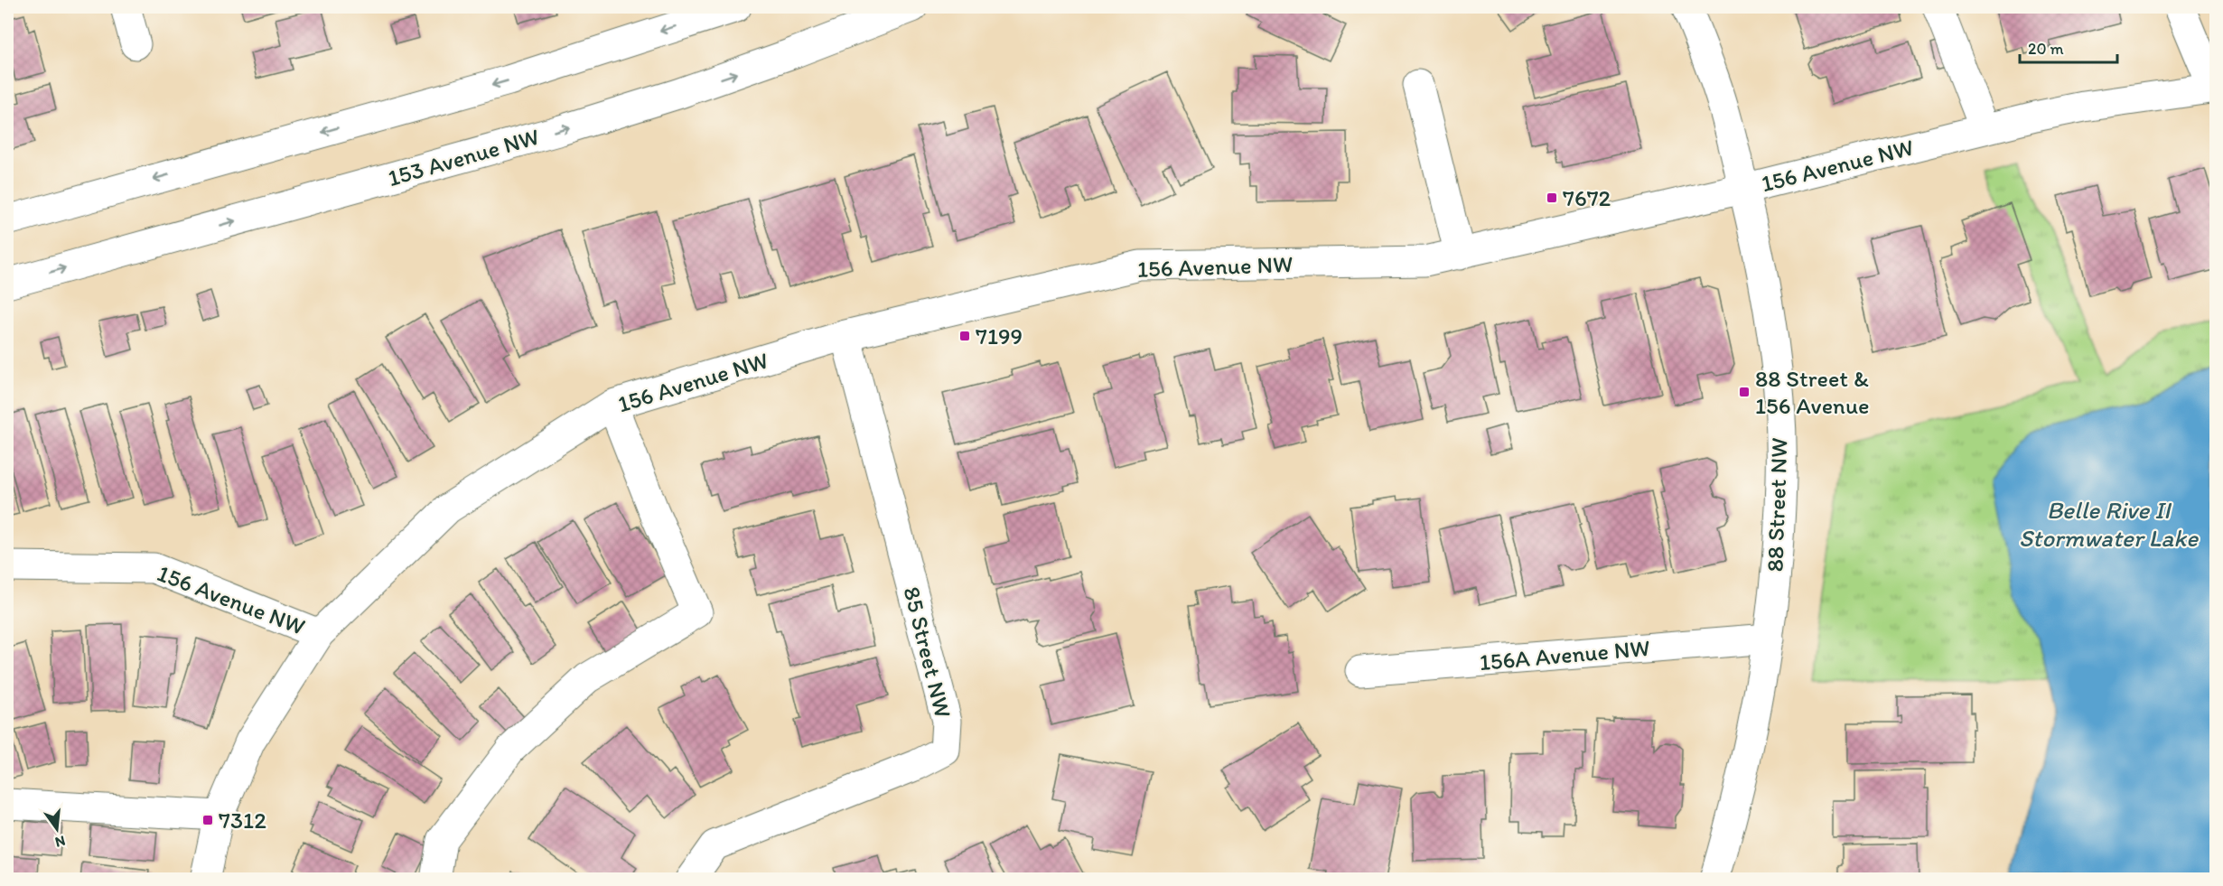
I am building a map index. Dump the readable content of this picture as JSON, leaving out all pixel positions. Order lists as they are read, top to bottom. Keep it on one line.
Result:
{"streets":{"street":["153 Avenue NW","156 Avenue NW","88 Street NW","85 Street NW","156A Avenue NW"]},"crossings":[["156 Avenue NW","88 Street NW"],["156 Avenue NW","85 Street NW"],["88 Street NW","156A Avenue NW"]],"water":["Belle Rive II Stormwater Lake"],"places":{"transit":["7672","7199","88 Street & 156 Avenue","7312"]},"scale_bar":"20 m","north":"bottom"}
